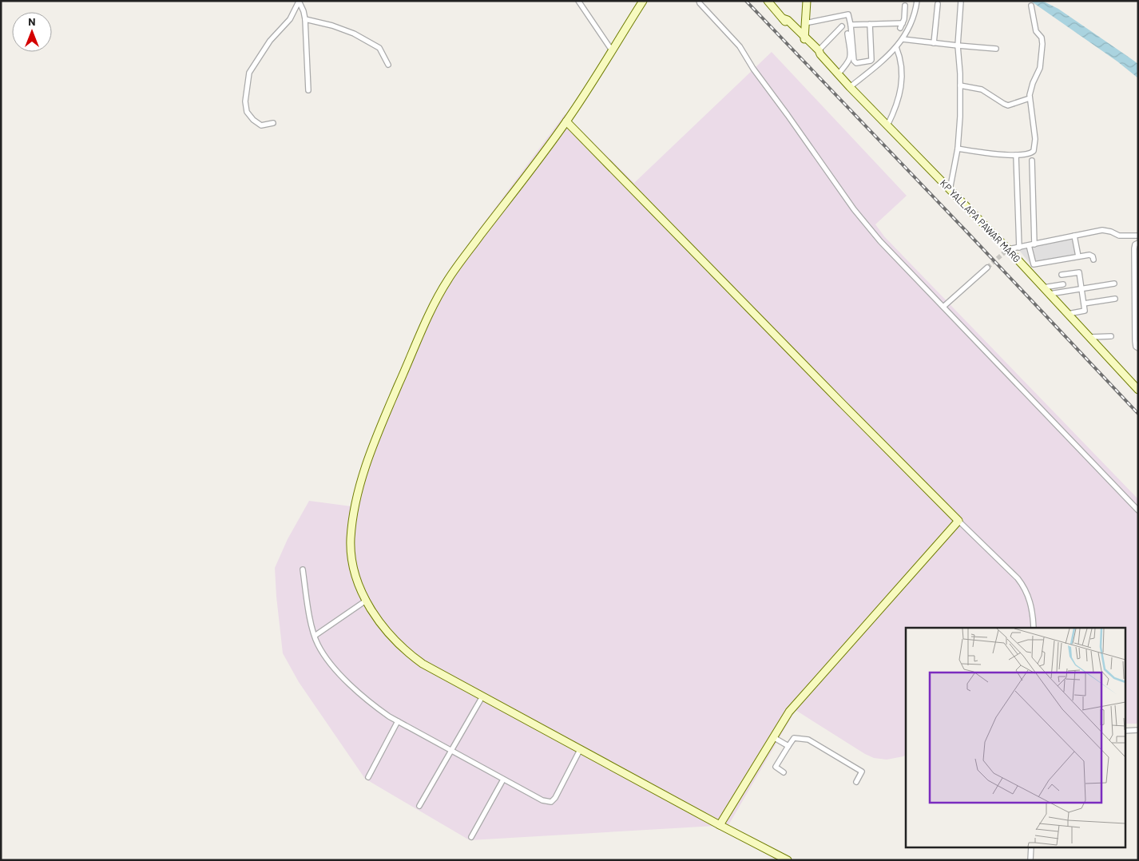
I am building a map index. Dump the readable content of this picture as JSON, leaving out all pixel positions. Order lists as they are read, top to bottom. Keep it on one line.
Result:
{"streets":{"street":["KP YALLAPA PAWAR MARG"]},"north":"top"}
